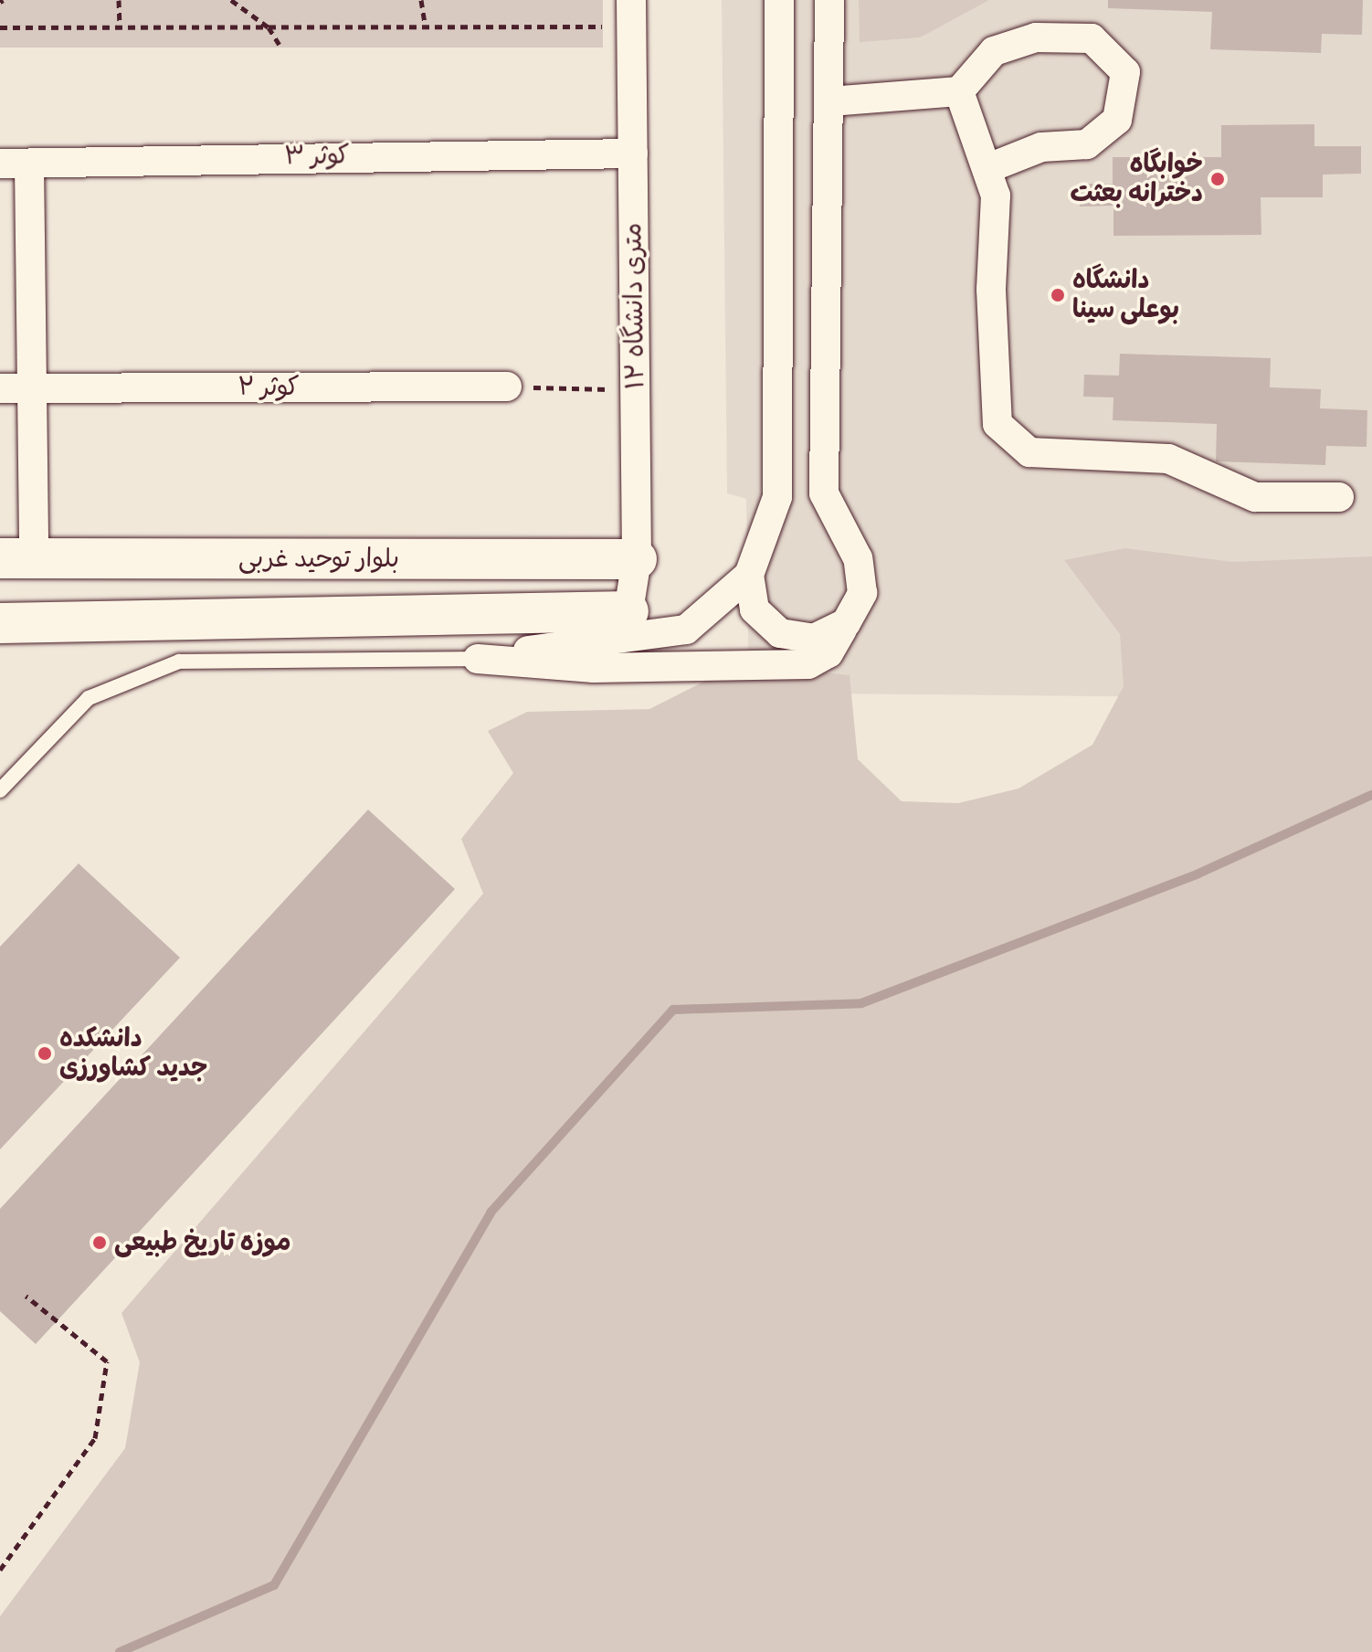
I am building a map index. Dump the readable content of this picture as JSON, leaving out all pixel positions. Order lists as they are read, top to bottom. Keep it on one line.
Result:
{"streets":{"street":["کوثر ۳","۱۲ متری دانشگاه","کوثر ۲","بلوار توحید غربی"]},"crossings":[["کوثر ۳","۱۲ متری دانشگاه"],["۱۲ متری دانشگاه","بلوار توحید غربی"]],"places":["خوابگاه دخترانه بعثت","دانشگاه بوعلی سینا","دانشکده جدید کشاورزی","موزه تاریخ طبیعی"]}
